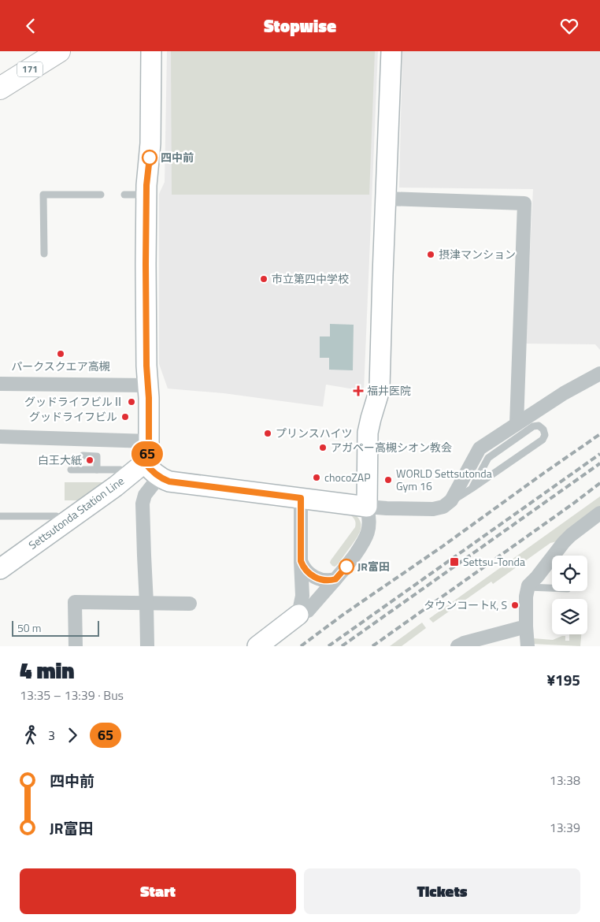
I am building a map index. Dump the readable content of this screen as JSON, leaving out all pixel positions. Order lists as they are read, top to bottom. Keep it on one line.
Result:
{"streets":{"highway":["171"],"street":["Settsutonda Station Line"]},"places":{"other":["四中前","摂津マンション","市立第四中学校","パークスクエア高槻","グッドライフビルⅡ","グッドライフビル","プリンスハイツ","アガペー高槻シオン教会","白王大紙","chocoZAP","WORLD Settsutonda Gym 16","JR富田","タウンコートK, S"],"health":["福井医院"],"transit":["Settsu-Tonda"]},"lines":["bus line 65"],"scale_bar":"50 m","page":{"header":"Stopwise","on_map":"65","scale":"50 m","heading":["4 min","13:35 – 13:39 · Bus","¥195"],"legs":["3","65"],"list":[{"name":"四中前","value":"13:38"},{"name":"JR富田","value":"13:39"}],"buttons":["Start","Tickets"]}}
